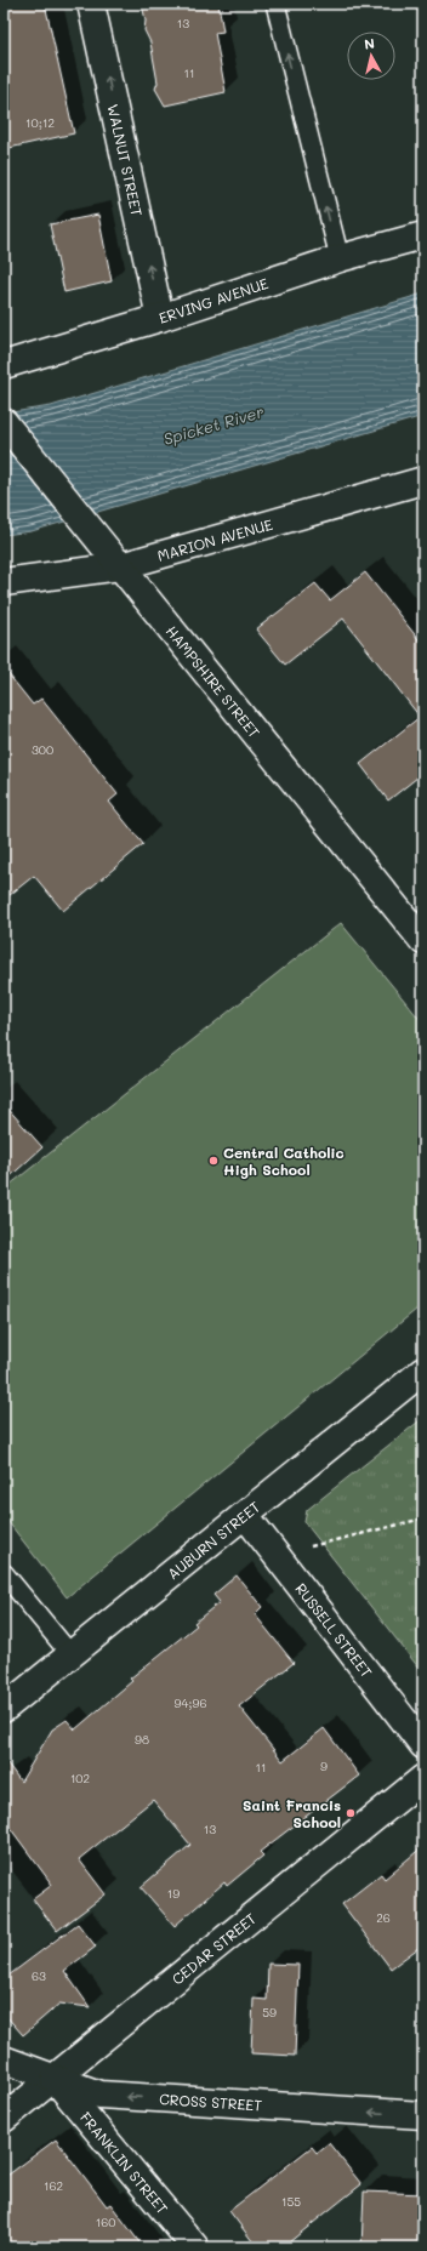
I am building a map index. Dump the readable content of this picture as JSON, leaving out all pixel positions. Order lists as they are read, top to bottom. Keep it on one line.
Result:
{"streets":{"street":["WALNUT STREET","ERVING AVENUE","MARION AVENUE","HAMPSHIRE STREET","AUBURN STREET","RUSSELL STREET","CEDAR STREET","CROSS STREET","FRANKLIN STREET"]},"crossings":[["WALNUT STREET","ERVING AVENUE"],["MARION AVENUE","HAMPSHIRE STREET"],["AUBURN STREET","RUSSELL STREET"],["CEDAR STREET","CROSS STREET"],["CEDAR STREET","FRANKLIN STREET"],["CROSS STREET","FRANKLIN STREET"]],"one_way":["WALNUT STREET","CROSS STREET"],"water":["Spicket River"],"places":["Central Catholic High School","Saint Francis School"],"house_numbers":["13","11","10;12","300","94;96","98","9","11","102","13","19","26","63","59","162","155","160"],"north":"top"}
